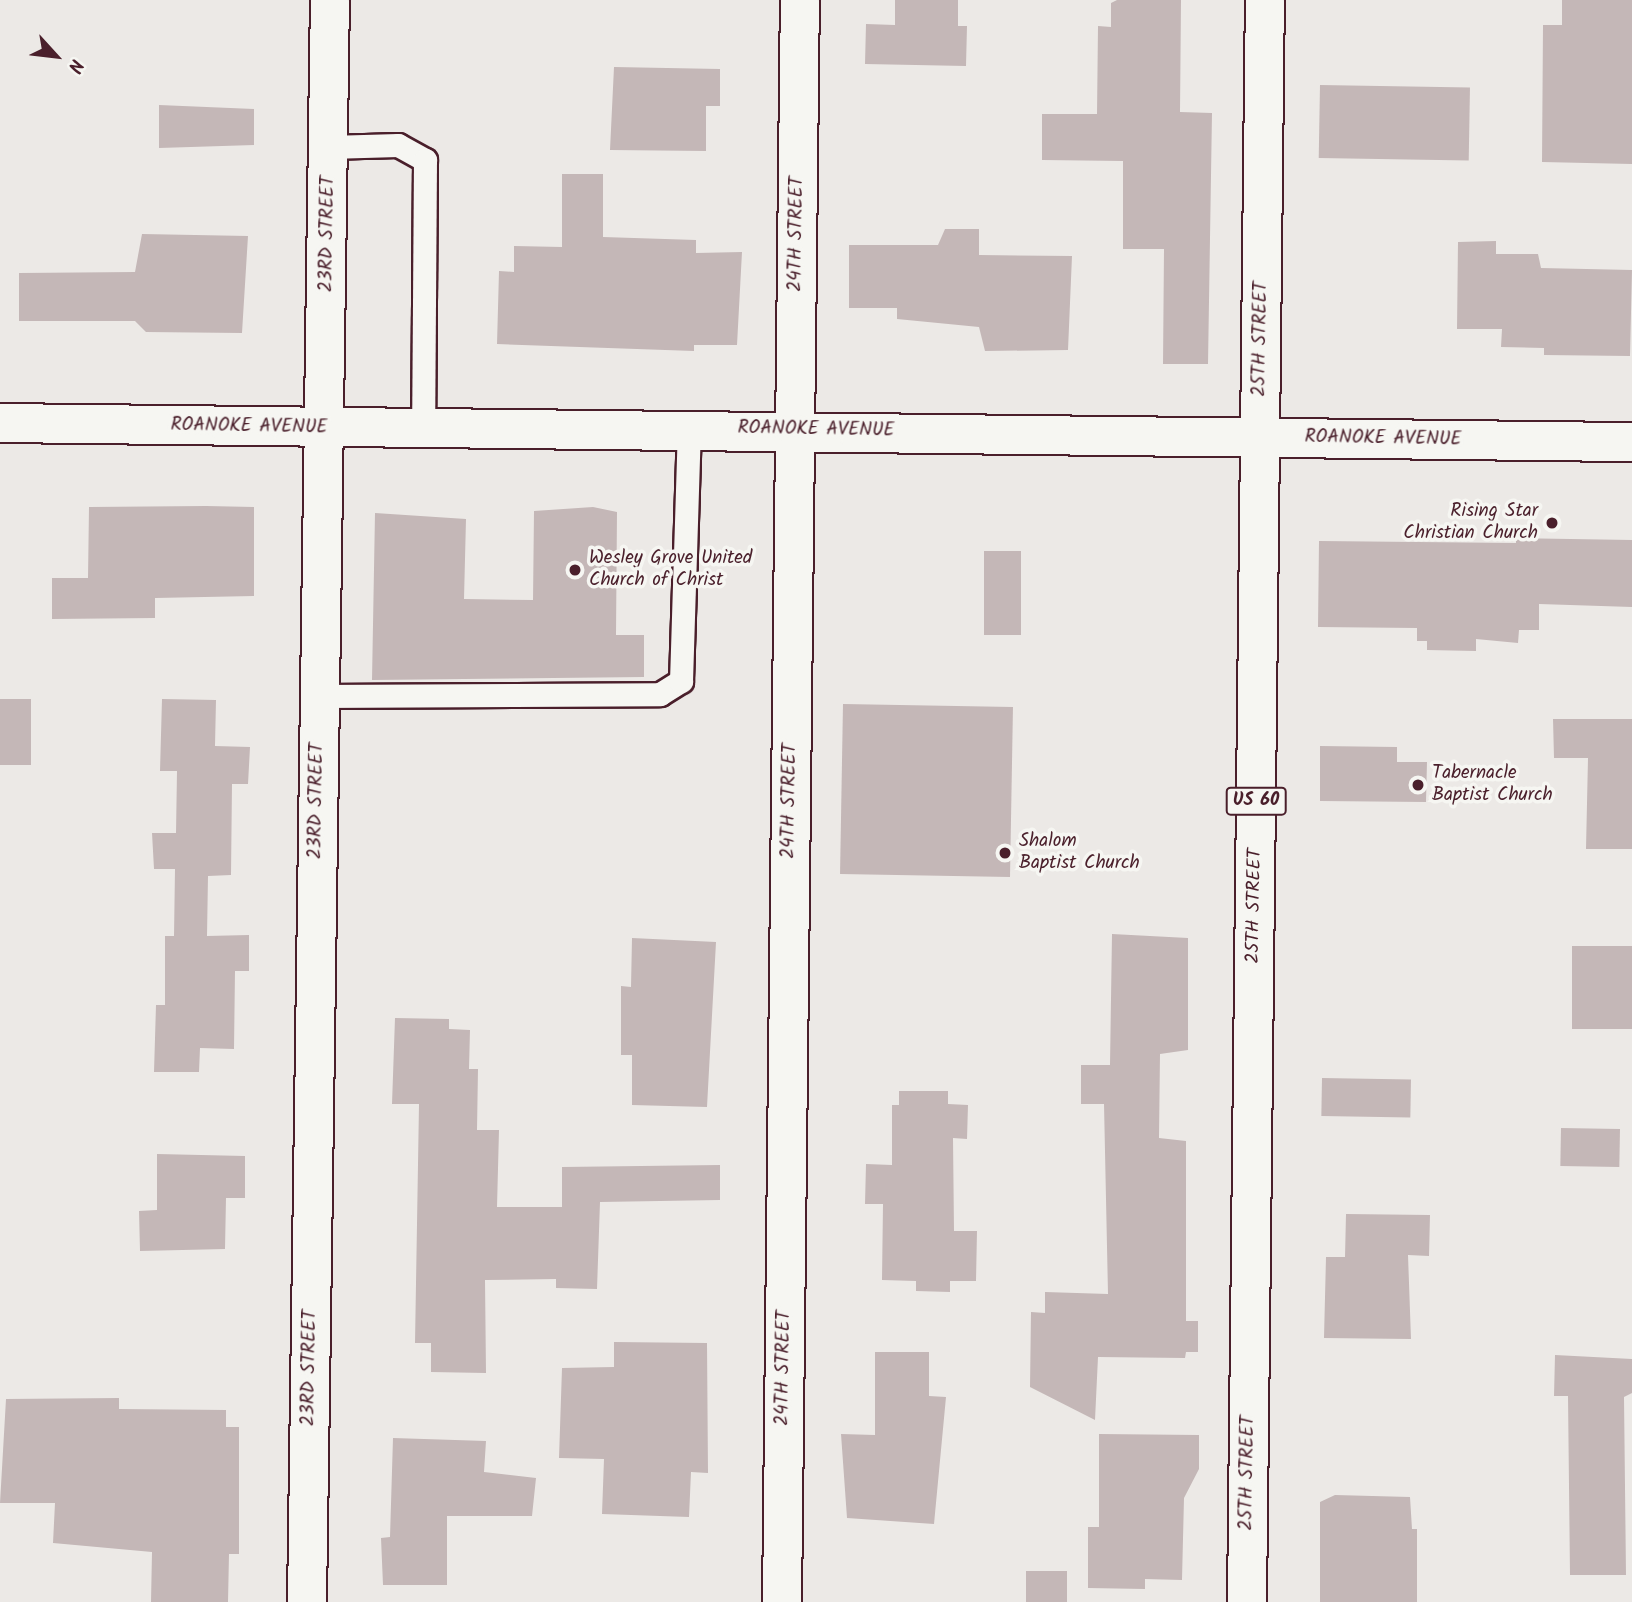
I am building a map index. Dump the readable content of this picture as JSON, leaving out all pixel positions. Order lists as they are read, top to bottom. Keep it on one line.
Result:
{"streets":{"street":["23RD STREET","24TH STREET","25TH STREET","ROANOKE AVENUE","US 60"]},"crossings":[["23RD STREET","ROANOKE AVENUE"],["24TH STREET","ROANOKE AVENUE"],["25TH STREET","ROANOKE AVENUE"]],"places":["Rising Star Christian Church","Wesley Grove United Church of Christ","Tabernacle Baptist Church","Shalom Baptist Church"],"north":"bottom right"}
